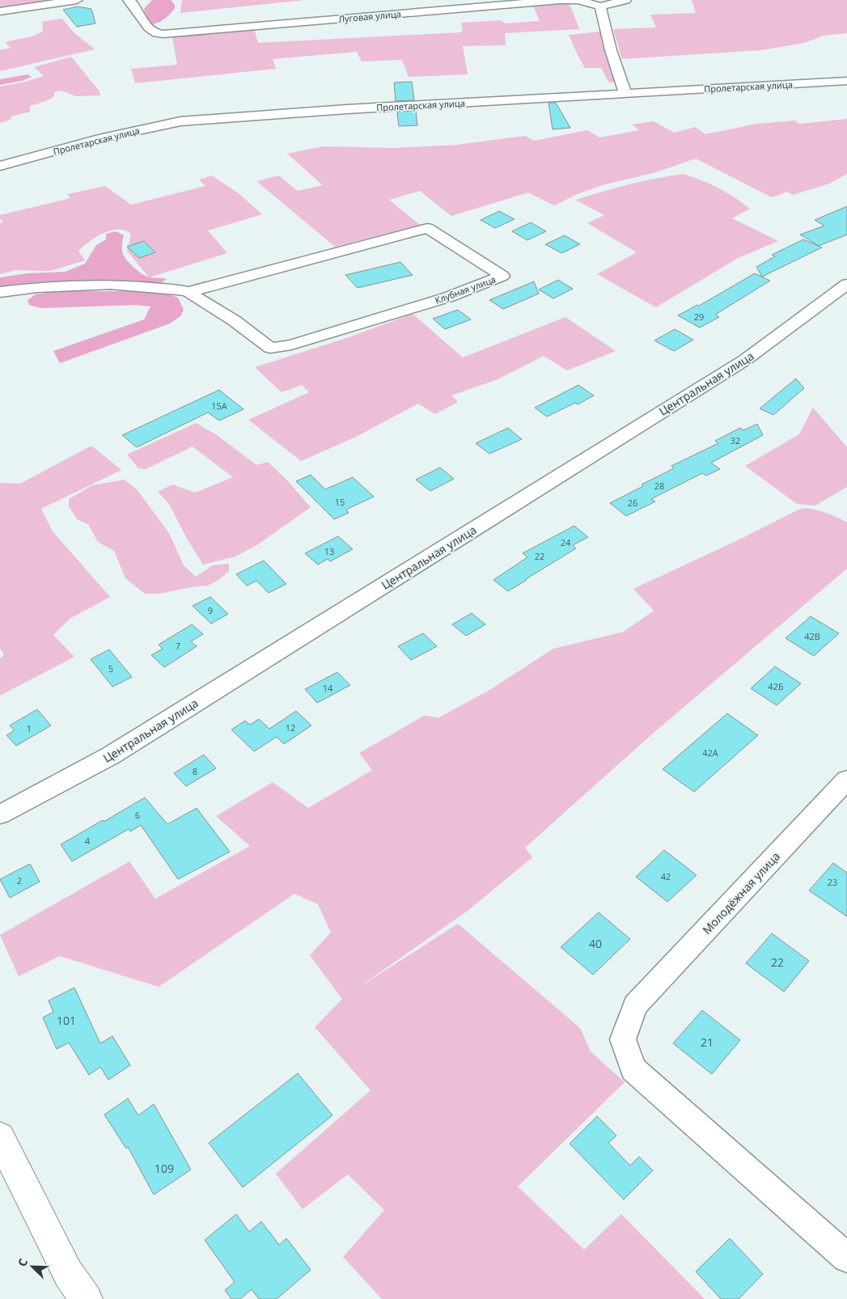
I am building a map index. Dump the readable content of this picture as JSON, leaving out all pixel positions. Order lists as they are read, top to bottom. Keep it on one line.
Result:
{"streets":{"street":["Луговая улица","Пролетарская улица","Клубная улица","Центральная улица","Молодёжная улица"]},"house_numbers":["29","15А","32","28","15","26","24","13","22","9","42В","7","5","42Б","14","12","1","42А","8","6","4","42","2","23","40","22","101","21","109"],"north":"top left"}
